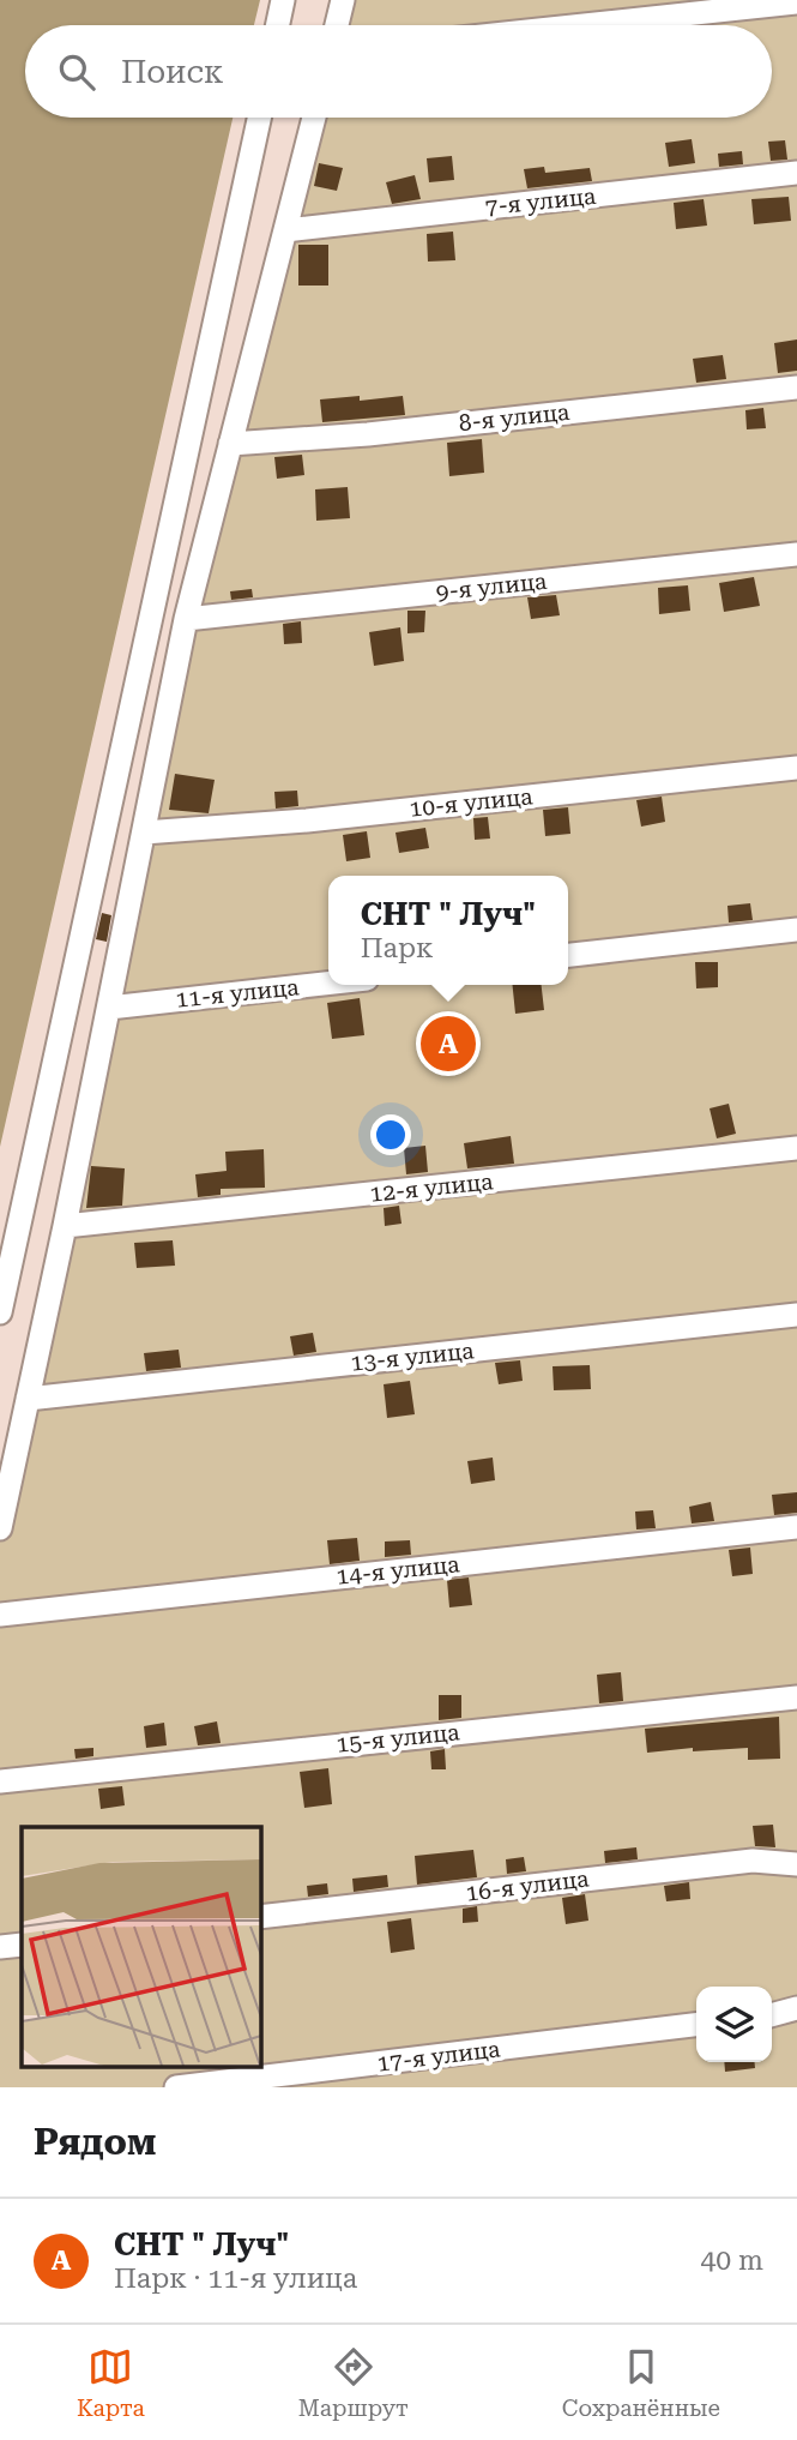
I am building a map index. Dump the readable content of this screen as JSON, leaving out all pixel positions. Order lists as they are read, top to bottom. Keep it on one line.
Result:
{"streets":{"street":["7-я улица","8-я улица","9-я улица","10-я улица","11-я улица","12-я улица","13-я улица","14-я улица","15-я улица","16-я улица","17-я улица"]},"page":{"search":"Поиск","popup":["СНТ \" Луч\"","Парк"],"pins":"A","heading":"Рядом","list":[{"mark":"A","name":"СНТ \" Луч\"","note":"Парк · 11-я улица","value":"40 m"}],"nav":["Карта","Маршрут","Сохранённые"]}}
